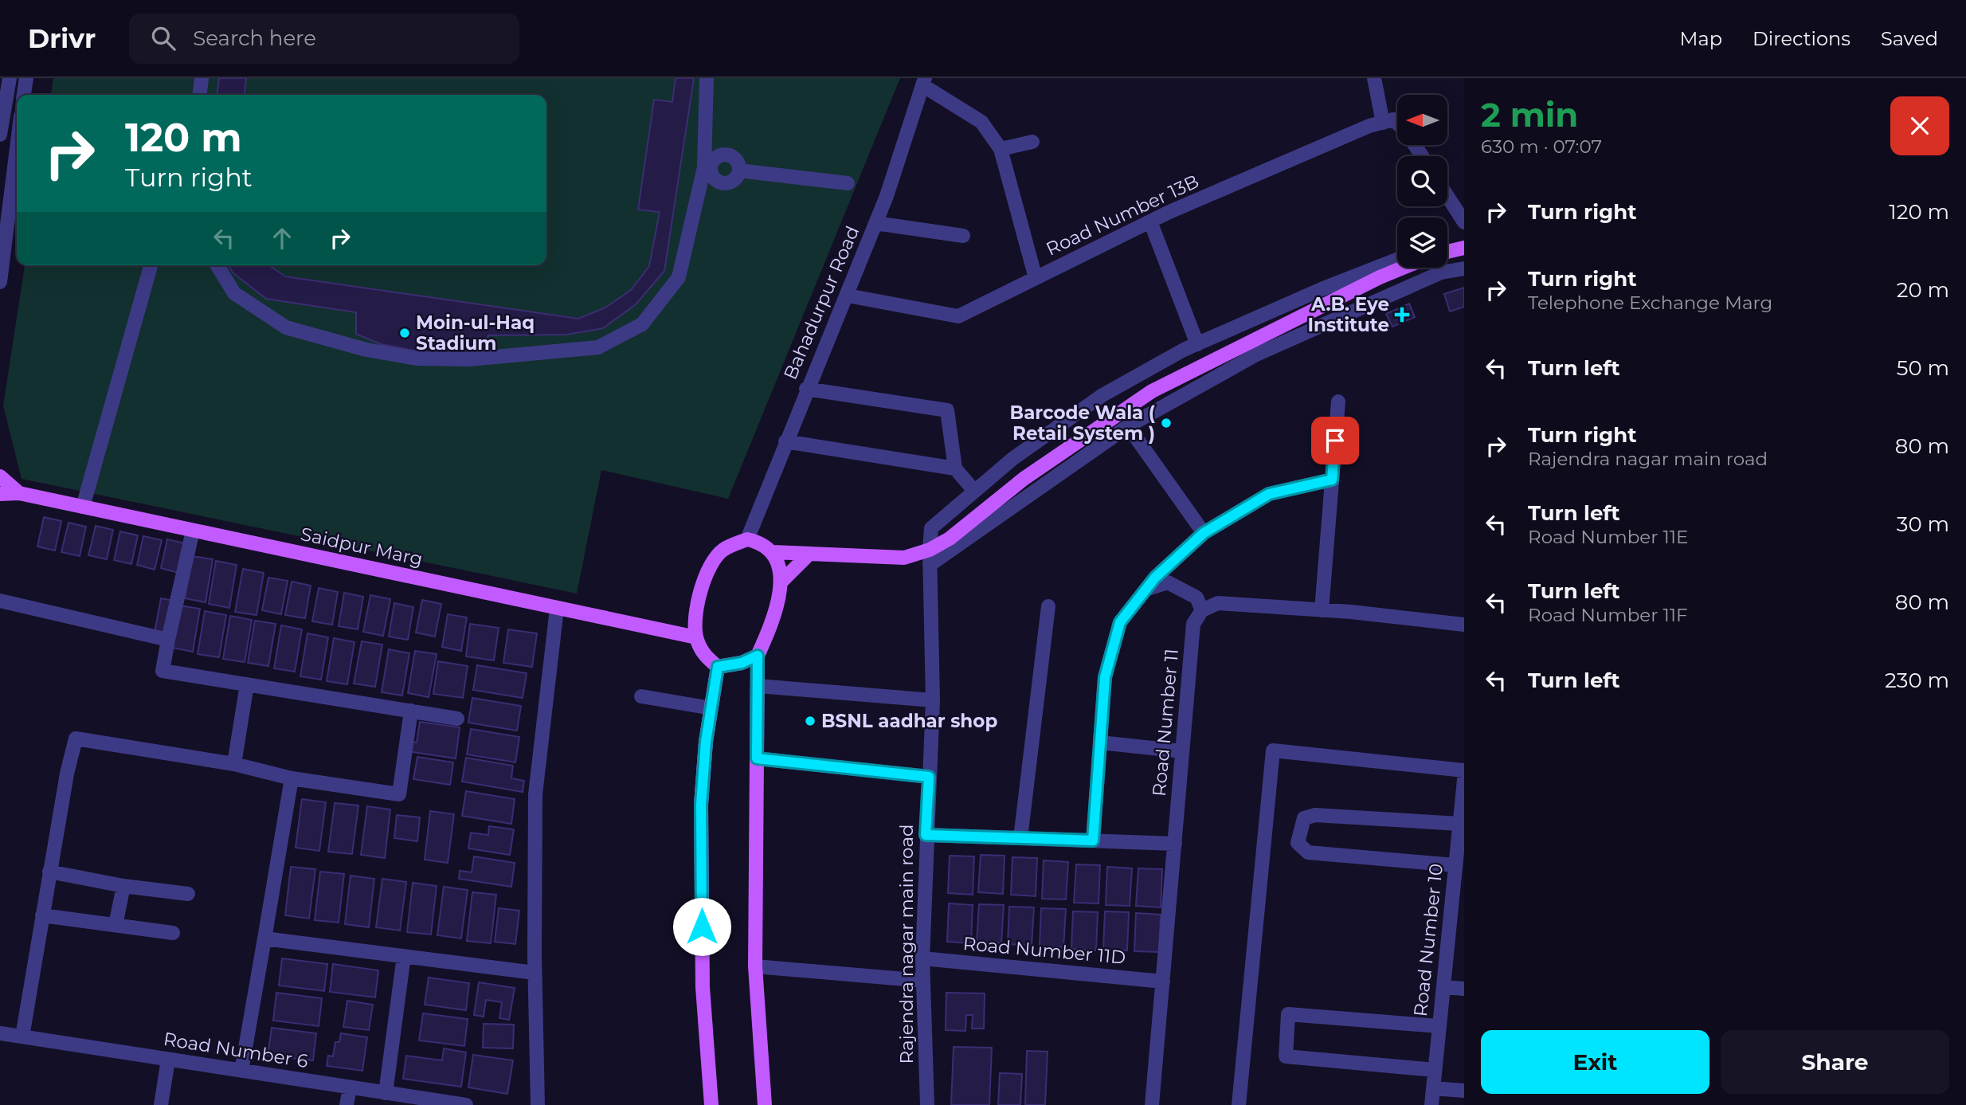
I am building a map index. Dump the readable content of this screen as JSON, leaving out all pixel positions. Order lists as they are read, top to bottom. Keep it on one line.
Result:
{"streets":{"main road":["Saidpur Marg"],"street":["Road Number 13B","Bahadurpur Road","Road Number 11","Road Number 10","Rajendra nagar main road","Road Number 11D","Road Number 6"]},"crossings":[["Road Number 13B","Bahadurpur Road"],["Bahadurpur Road","Saidpur Marg"],["Road Number 11","Road Number 11D"],["Rajendra nagar main road","Road Number 11D"]],"places":{"health":["A.B. Eye Institute"],"other":["Moin-ul-Haq Stadium","Barcode Wala ( Retail System )","BSNL aadhar shop"]},"north":"left","page":{"header":"Drivr","search":"Search here","nav":["Map","Directions","Saved"],"heading":["2 min","630 m · 07:07"],"turn":["120 m","Turn right"],"list":[{"name":"Turn right","value":"120 m"},{"name":"Turn right","note":"Telephone Exchange Marg","value":"20 m"},{"name":"Turn left","value":"50 m"},{"name":"Turn right","note":"Rajendra nagar main road","value":"80 m"},{"name":"Turn left","note":"Road Number 11E","value":"30 m"},{"name":"Turn left","note":"Road Number 11F","value":"80 m"},{"name":"Turn left","value":"230 m"}],"buttons":["Exit","Share"]}}
